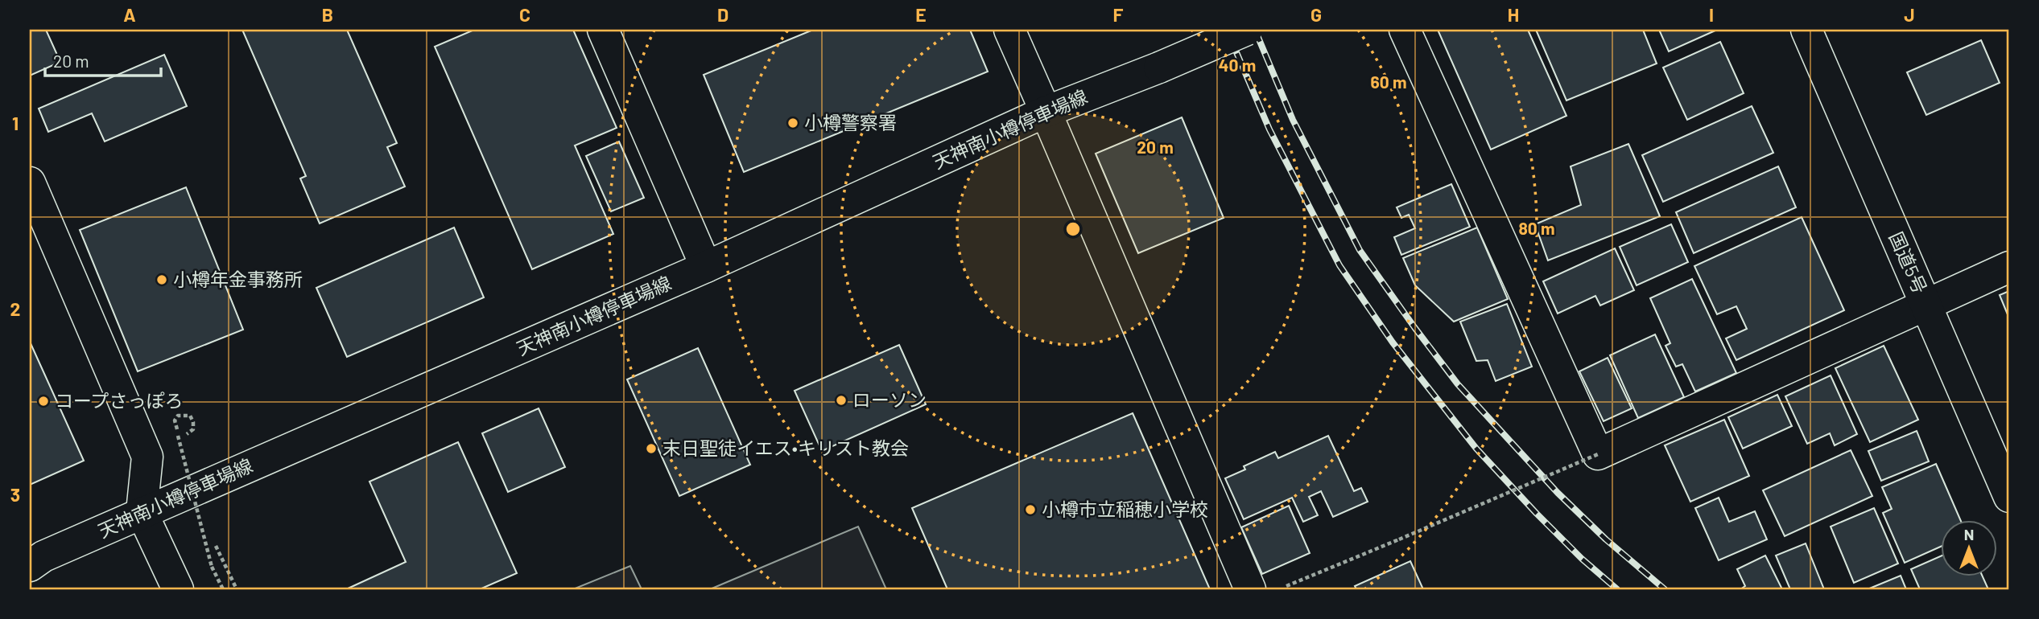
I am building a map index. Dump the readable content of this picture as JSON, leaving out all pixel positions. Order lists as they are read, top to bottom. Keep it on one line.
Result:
{"streets":{"main road":["天神南小樽停車場線","国道5号"]},"places":["小樽警察署","小樽年金事務所","ローソン","コープさっぽろ","末日聖徒イエス•キリスト教会","小樽市立稲穂小学校"],"scale_bar":"20 m","north":"top","grid":{"columns":["A","B","C","D","E","F","G","H","I","J"],"rows":["1","2","3"]},"rings":["40 m","60 m","20 m","80 m"]}
